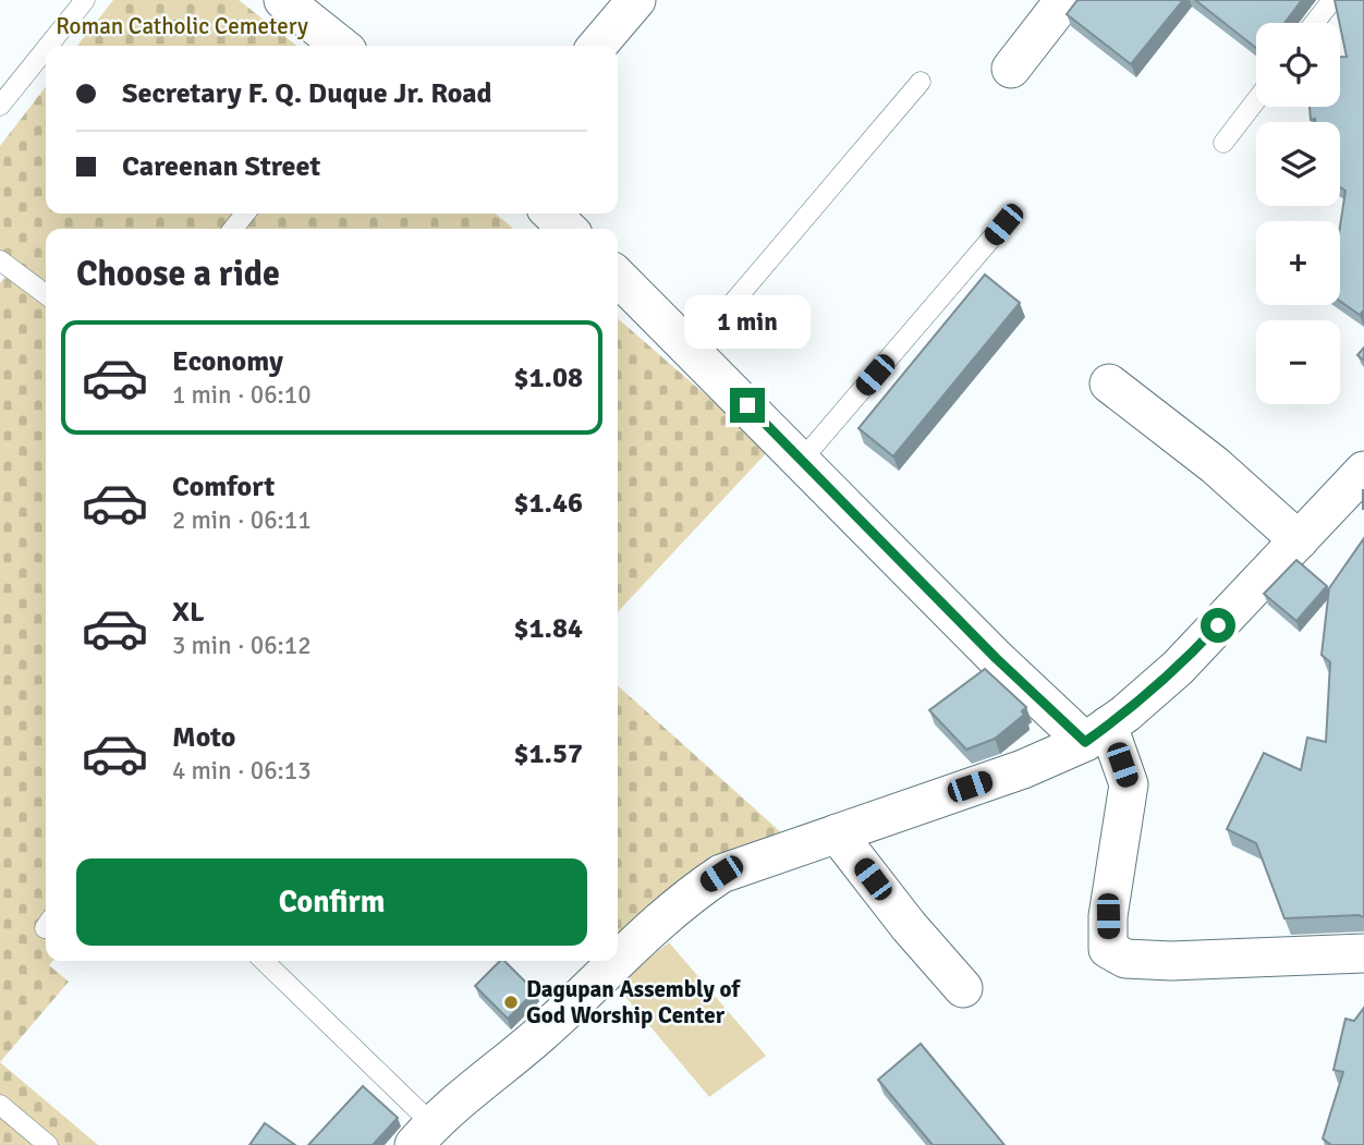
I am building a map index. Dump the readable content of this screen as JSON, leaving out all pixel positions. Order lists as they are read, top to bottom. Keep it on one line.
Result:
{"parks":["Roman Catholic Cemetery"],"places":["Dagupan Assembly of God Worship Center"],"page":{"map_buttons":["+","−"],"banner":["Secretary F. Q. Duque Jr. Road","Careenan Street"],"heading":"Choose a ride","bubble":"1 min","list":[{"name":"Economy","note":"1 min · 06:10","value":"$1.08"},{"name":"Comfort","note":"2 min · 06:11","value":"$1.46"},{"name":"XL","note":"3 min · 06:12","value":"$1.84"},{"name":"Moto","note":"4 min · 06:13","value":"$1.57"}],"buttons":"Confirm"}}
